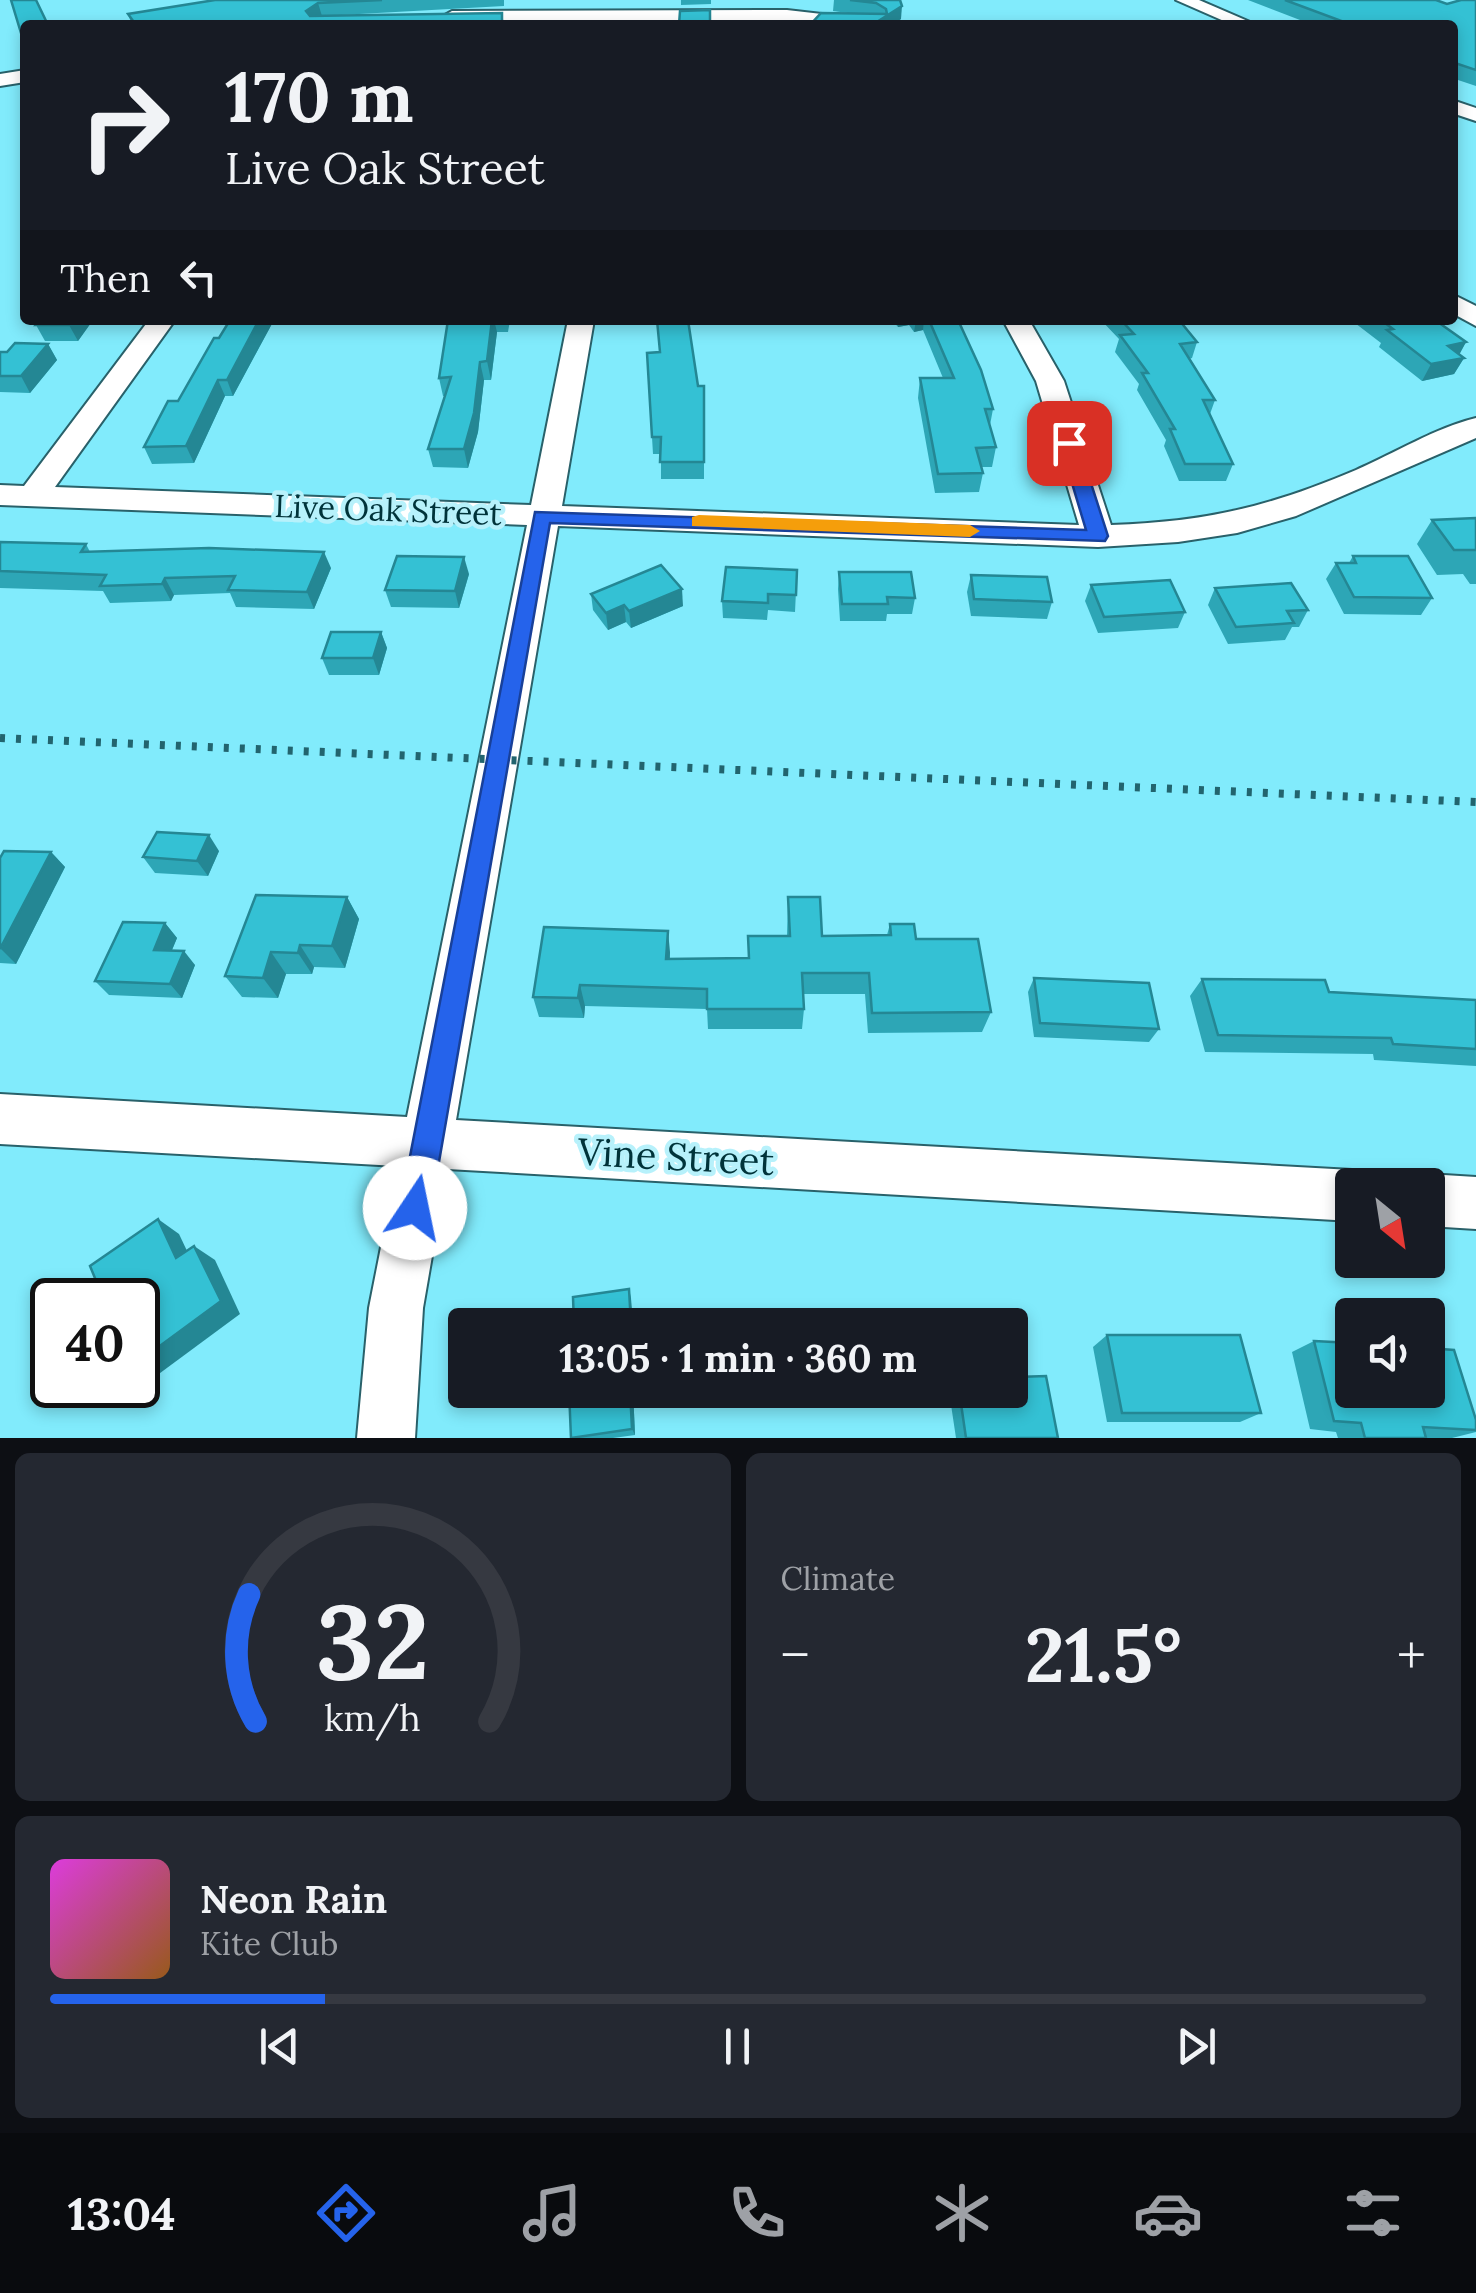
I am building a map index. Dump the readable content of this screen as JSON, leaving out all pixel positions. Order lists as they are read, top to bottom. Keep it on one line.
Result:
{"streets":{"street":["Live Oak Street","Vine Street"]},"north":"bottom right","page":{"turn":["170 m","Live Oak Street"],"then":"Then","limit":"40","trip":"13:05 · 1 min · 360 m","tile":"Climate","heat":["−","21.5°","+"],"song":["Neon Rain","Kite Club"],"tabs":"13:04","gauge":["32","km/h"]}}
